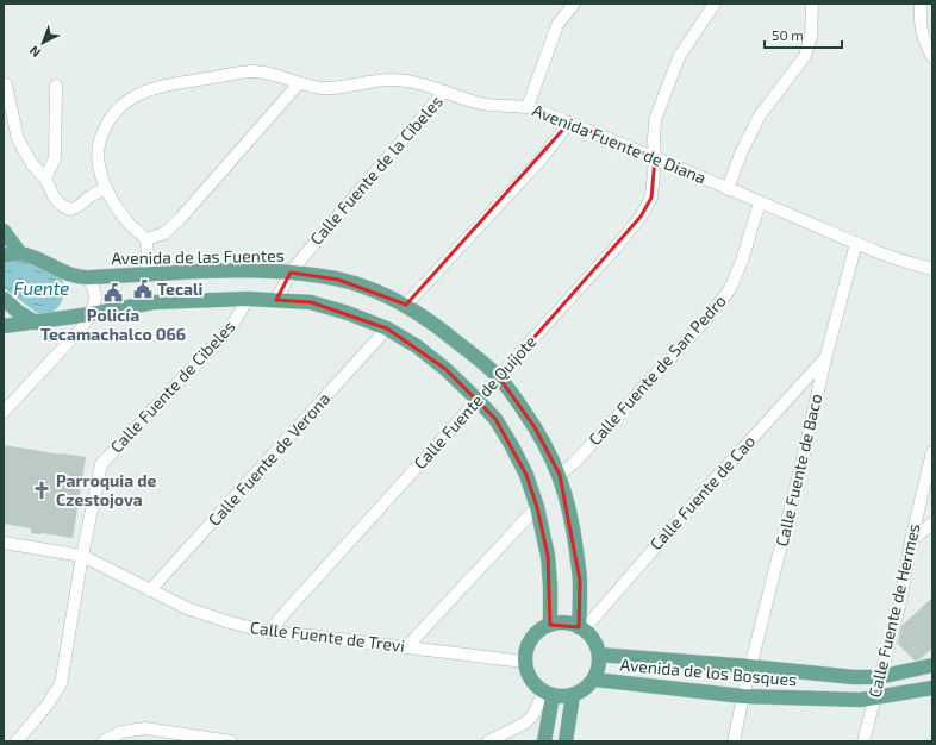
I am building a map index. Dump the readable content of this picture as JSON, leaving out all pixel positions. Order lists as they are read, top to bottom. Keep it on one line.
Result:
{"streets":{"main road":["Avenida de las Fuentes","Avenida de los Bosques"],"street":["Avenida Fuente de Diana","Calle Fuente de la Cibeles","Calle Fuente de San Pedro","Calle Fuente de Cibeles","Calle Fuente de Quijote","Calle Fuente de Verona","Calle Fuente de Baco","Calle Fuente de Cao","Calle Fuente de Hermes","Calle Fuente de Trevi"]},"crossings":[["Avenida Fuente de Diana","Calle Fuente de la Cibeles"],["Avenida Fuente de Diana","Calle Fuente de San Pedro"],["Avenida Fuente de Diana","Calle Fuente de Quijote"],["Avenida Fuente de Diana","Calle Fuente de Baco"],["Calle Fuente de la Cibeles","Avenida de las Fuentes"],["Avenida de las Fuentes","Calle Fuente de San Pedro"],["Avenida de las Fuentes","Calle Fuente de Quijote"],["Avenida de las Fuentes","Calle Fuente de Cao"],["Avenida de las Fuentes","Calle Fuente de Trevi"],["Avenida de las Fuentes","Avenida de los Bosques"],["Calle Fuente de Cibeles","Calle Fuente de Trevi"],["Calle Fuente de Quijote","Calle Fuente de Trevi"],["Calle Fuente de Verona","Calle Fuente de Trevi"],["Calle Fuente de Baco","Calle Fuente de Cao"],["Calle Fuente de Baco","Avenida de los Bosques"],["Calle Fuente de Cao","Calle Fuente de Trevi"],["Calle Fuente de Cao","Avenida de los Bosques"],["Calle Fuente de Hermes","Avenida de los Bosques"],["Calle Fuente de Trevi","Avenida de los Bosques"]],"water":["Fuente"],"places":{"public building":["Tecali","Policía Tecamachalco 066"],"church":["Parroquia de Czestojova"]},"scale_bar":"50 m","north":"bottom left"}
